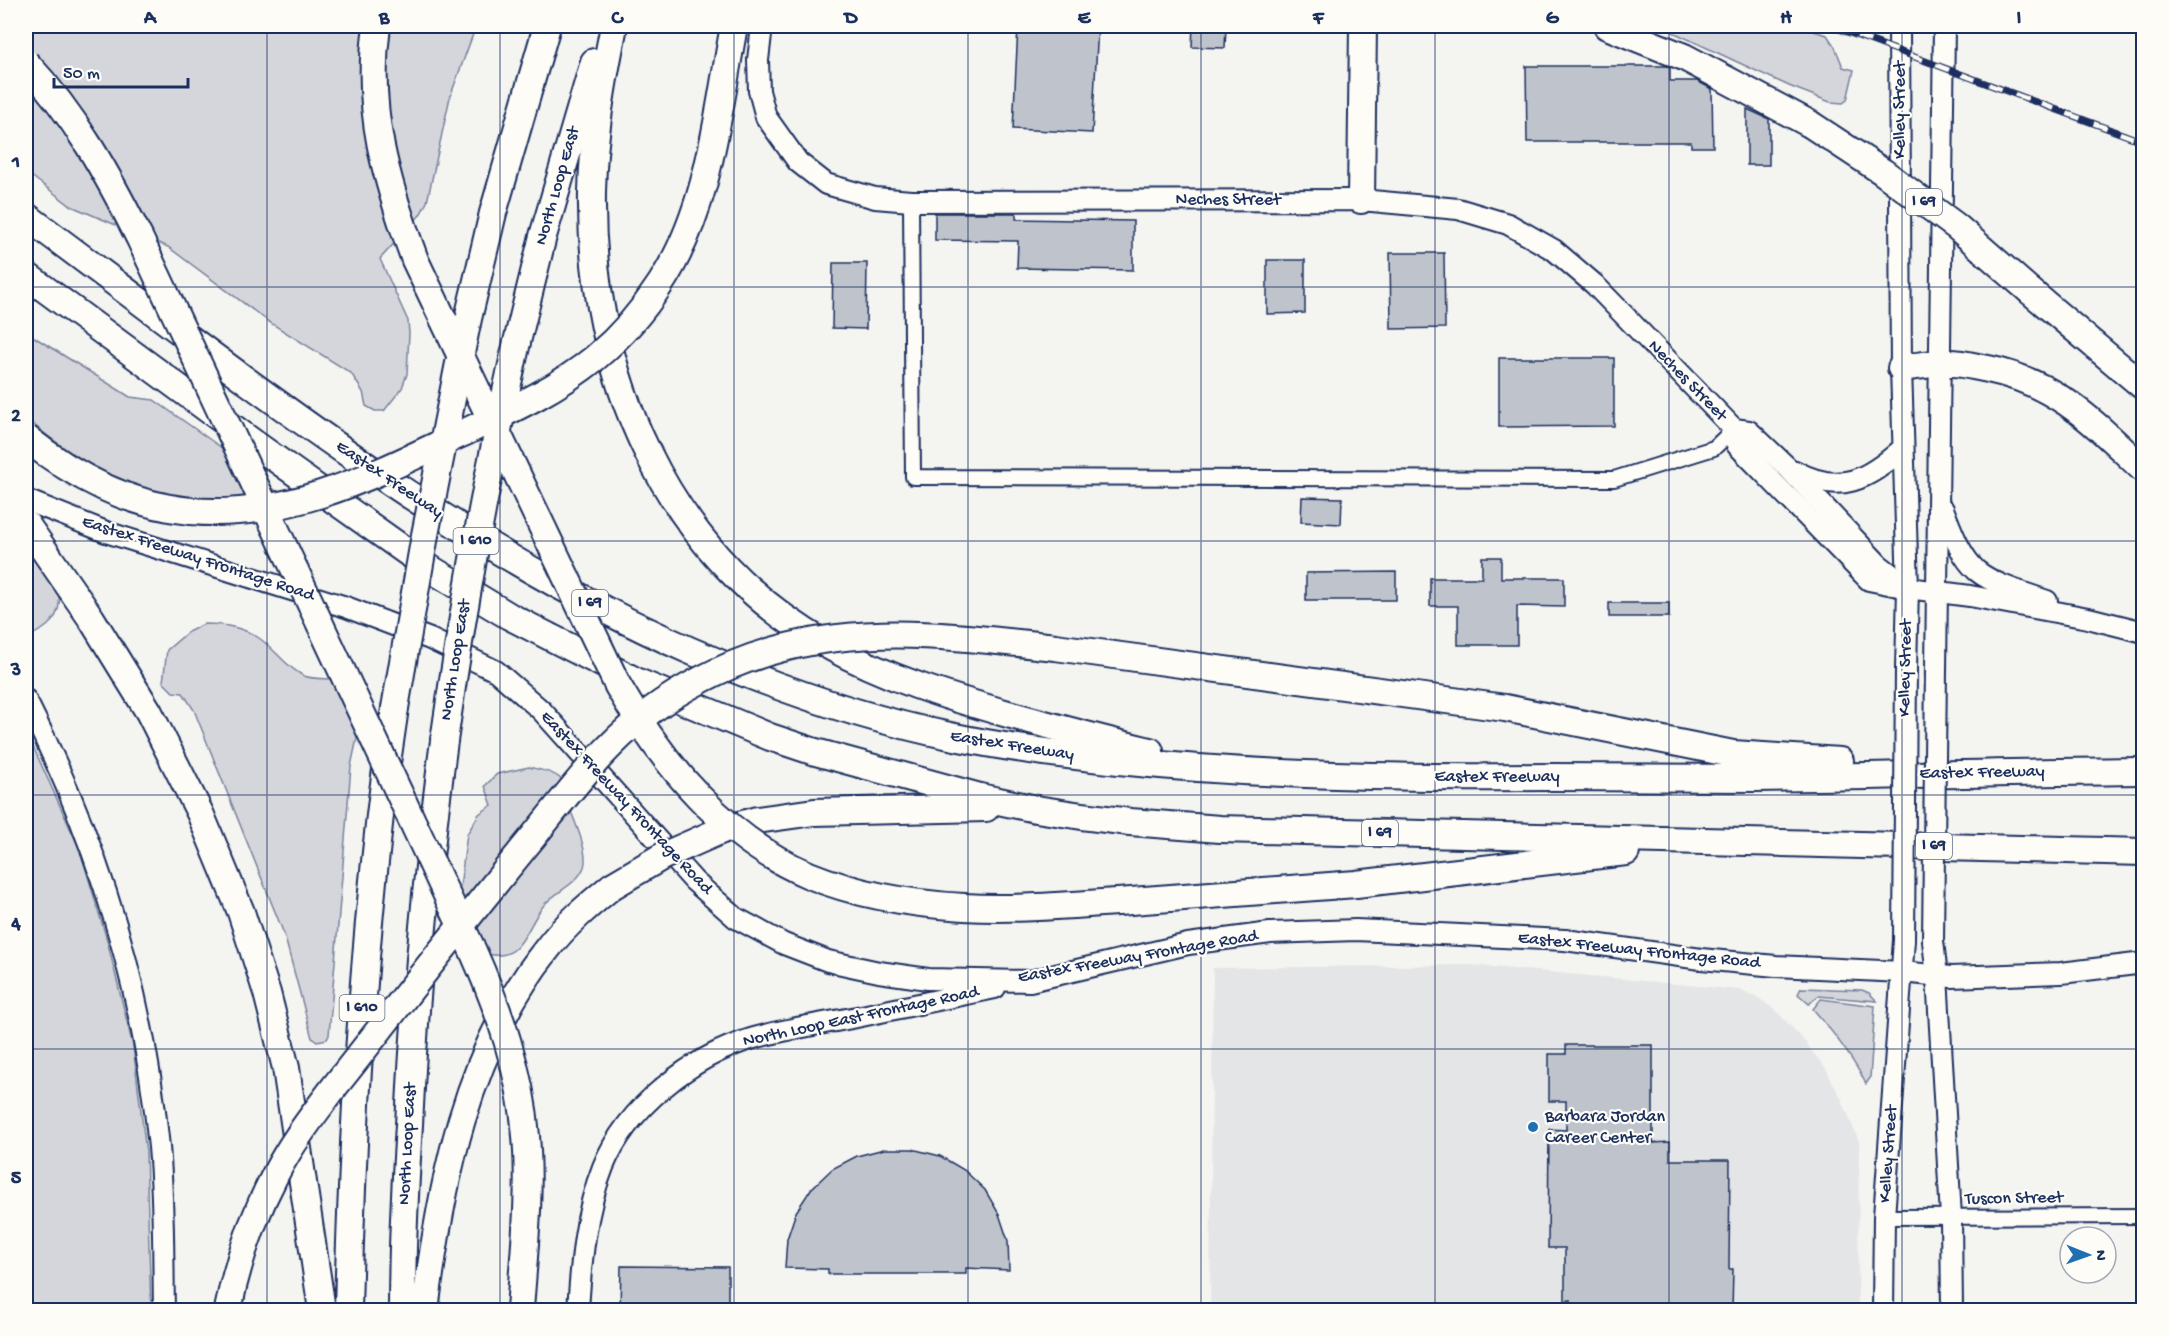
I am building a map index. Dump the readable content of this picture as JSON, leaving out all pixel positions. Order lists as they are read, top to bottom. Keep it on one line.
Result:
{"streets":{"highway":["North Loop East","I 69","Eastex Freeway","I 610"],"main road":["Kelley Street","Neches Street","Eastex Freeway Frontage Road","North Loop East Frontage Road"],"street":["Tuscon Street"]},"crossings":[["Kelley Street","Neches Street"],["Kelley Street","Eastex Freeway Frontage Road"],["Kelley Street","Tuscon Street"],["Eastex Freeway Frontage Road","North Loop East Frontage Road"]],"places":["Barbara Jordan Career Center"],"scale_bar":"50 m","north":"right","grid":{"columns":["A","B","C","D","E","F","G","H","I"],"rows":["1","2","3","4","5"]}}
